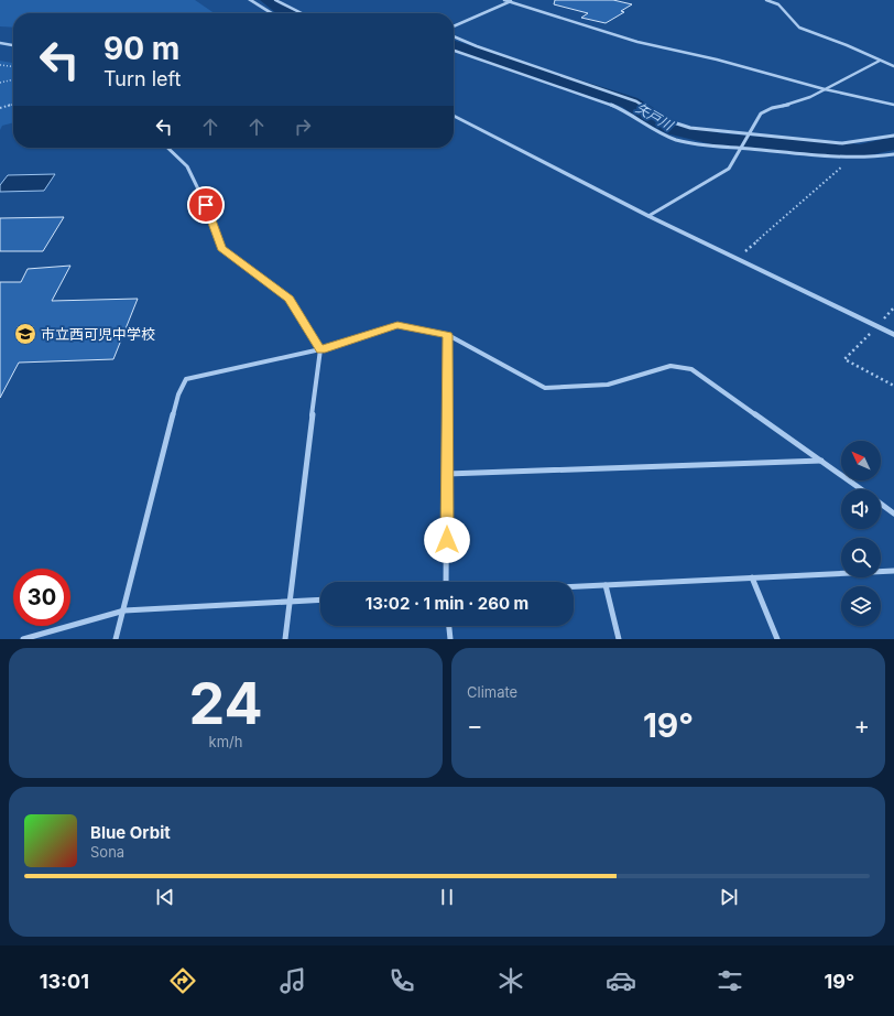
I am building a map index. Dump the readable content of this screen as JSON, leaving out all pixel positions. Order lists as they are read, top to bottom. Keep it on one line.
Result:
{"water":["矢戸川"],"places":{"school or university":["市立西可児中学校"]},"north":"top left","page":{"turn":["90 m","Turn left"],"limit":"30","trip":"13:02 · 1 min · 260 m","tile":[["24","km/h"],"Climate"],"heat":["−","19°","+"],"song":["Blue Orbit","Sona"],"tabs":["13:01","19°"]}}
